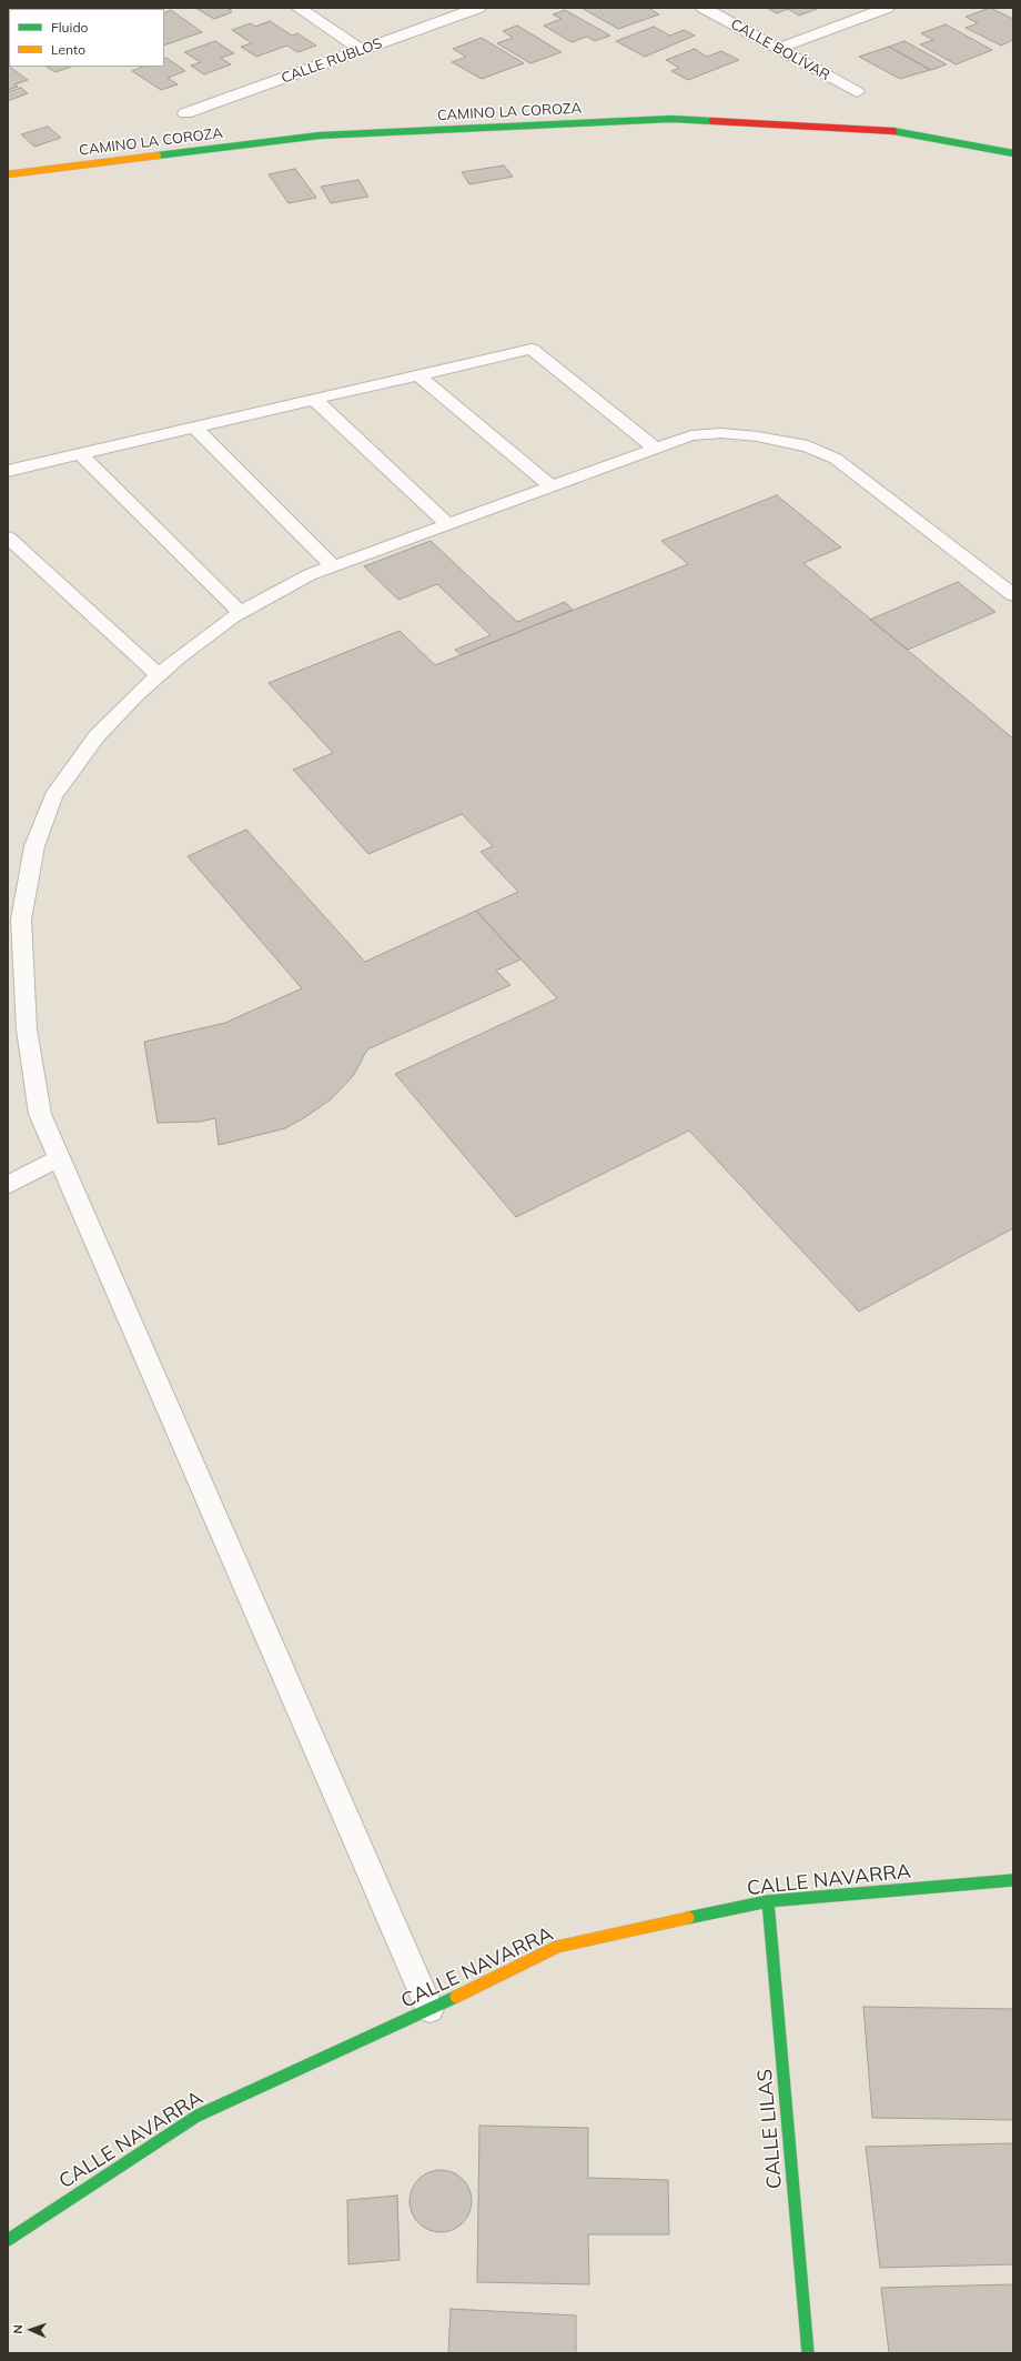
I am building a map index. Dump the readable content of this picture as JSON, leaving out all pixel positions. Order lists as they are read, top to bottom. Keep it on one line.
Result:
{"streets":{"street":["CALLE BOLÍVAR","CALLE RUBLOS","CAMINO LA COROZA","CALLE NAVARRA","CALLE LILAS"]},"crossings":[["CALLE NAVARRA","CALLE LILAS"]],"legend":["Fluido","Lento"],"north":"left"}
